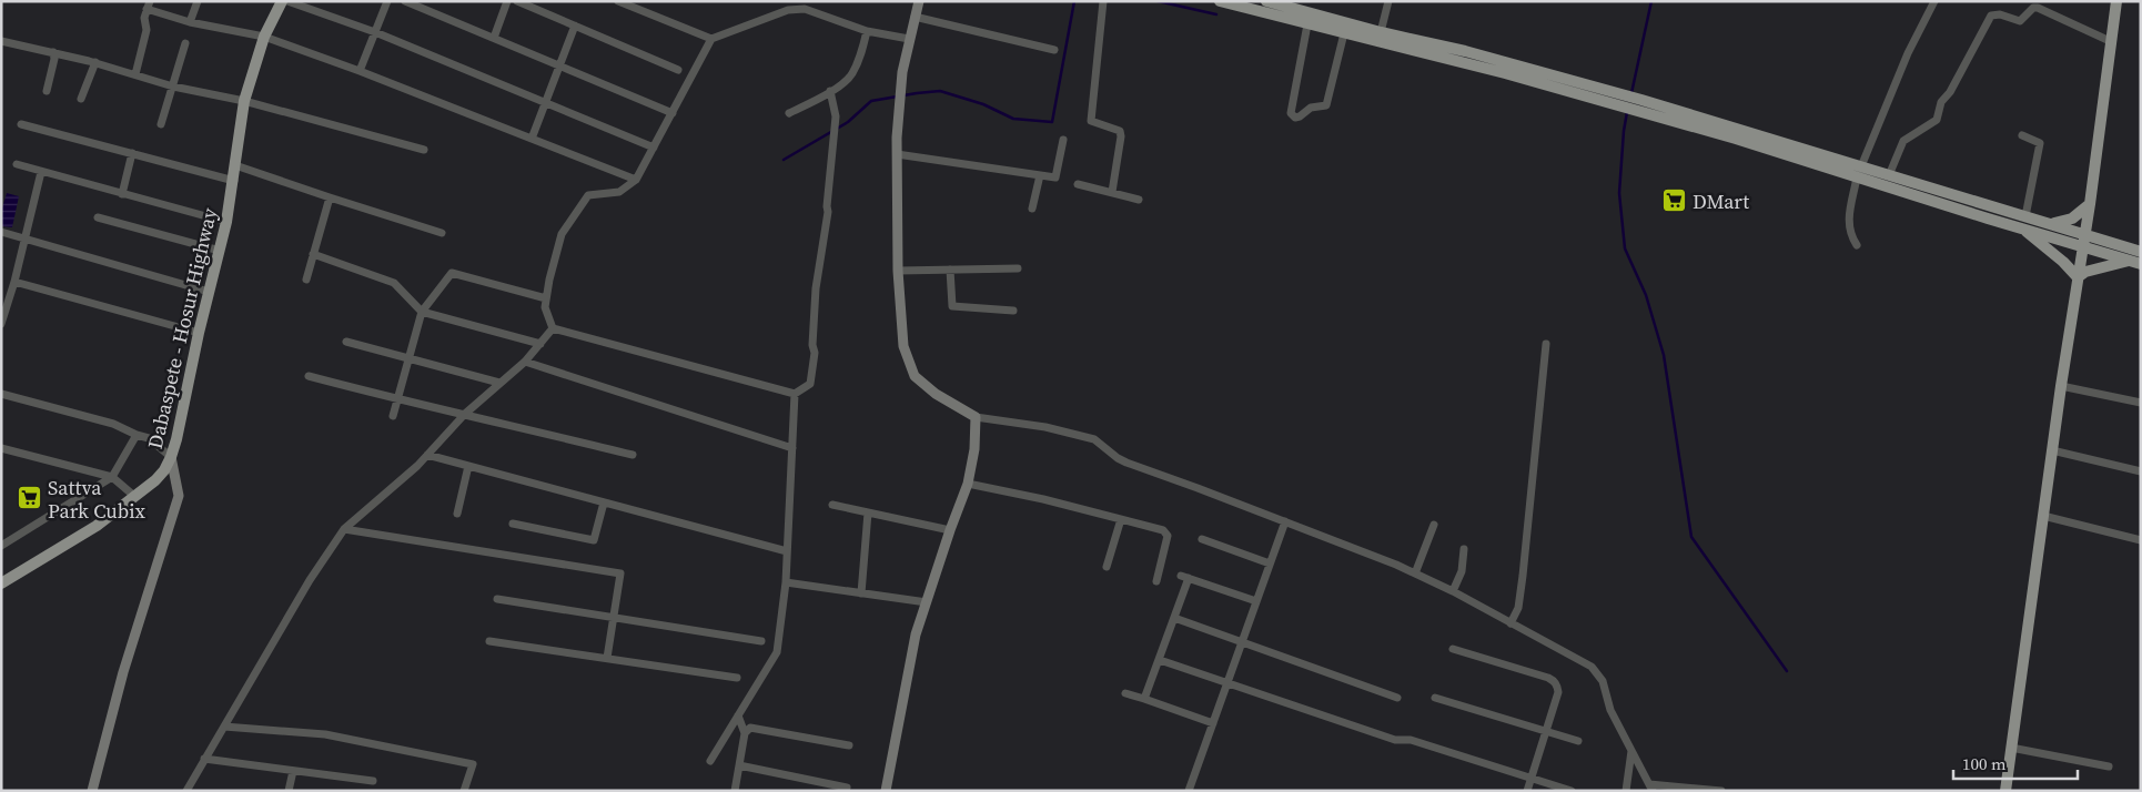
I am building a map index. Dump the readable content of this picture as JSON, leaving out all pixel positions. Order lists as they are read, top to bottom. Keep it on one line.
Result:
{"streets":{"main road":["Dabaspete - Hosur Highway"]},"places":{"supermarket":["DMart","Sattva Park Cubix"]},"scale_bar":"100 m"}
